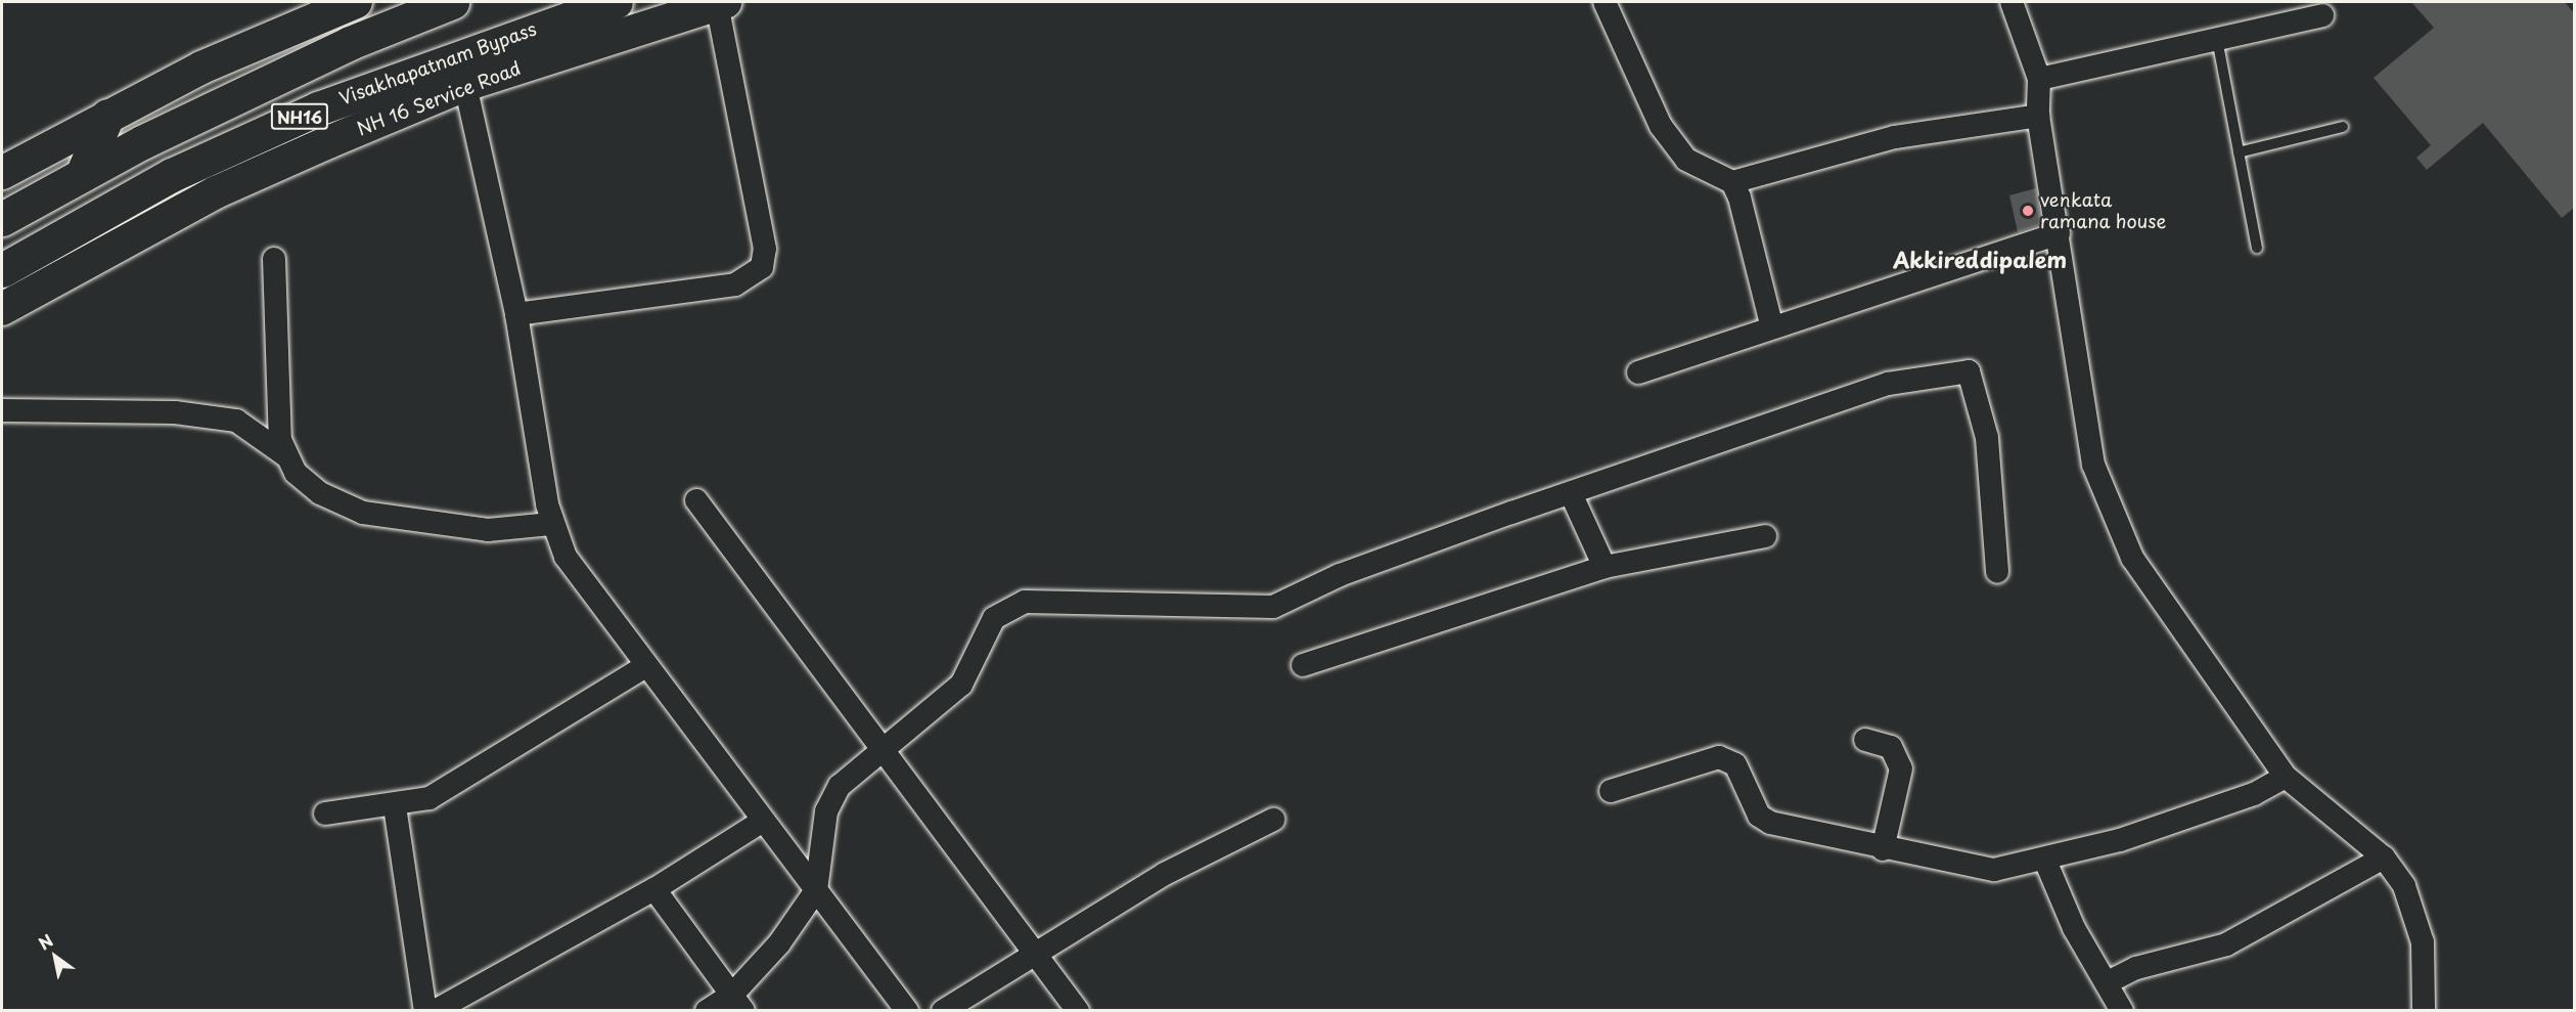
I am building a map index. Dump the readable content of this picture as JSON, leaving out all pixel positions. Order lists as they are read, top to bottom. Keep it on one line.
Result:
{"streets":{"highway":["Visakhapatnam Bypass","NH16"],"street":["NH 16 Service Road"]},"districts":["Akkireddipalem"],"places":["venkata ramana house"],"north":"top left"}
